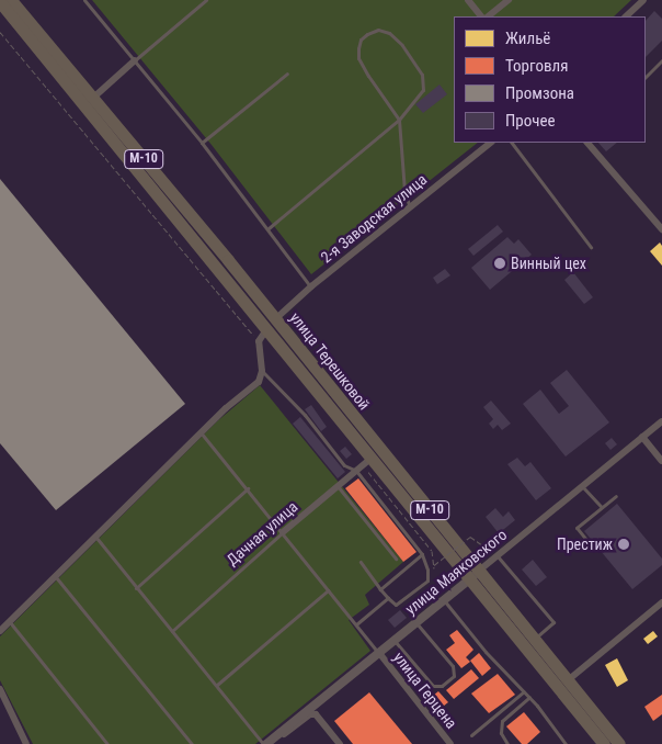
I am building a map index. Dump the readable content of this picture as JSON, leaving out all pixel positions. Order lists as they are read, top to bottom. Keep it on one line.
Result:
{"streets":{"highway":["М-10","улица Терешковой"],"street":["2-я Заводская улица","Дачная улица","улица Маяковского","улица Герцена"]},"crossings":[["2-я Заводская улица","улица Терешковой"],["улица Терешковой","Дачная улица"],["улица Терешковой","улица Маяковского"],["улица Маяковского","улица Герцена"]],"places":["Винный цех","Престиж"],"legend":["Жильё","Торговля","Промзона","Прочее"]}
